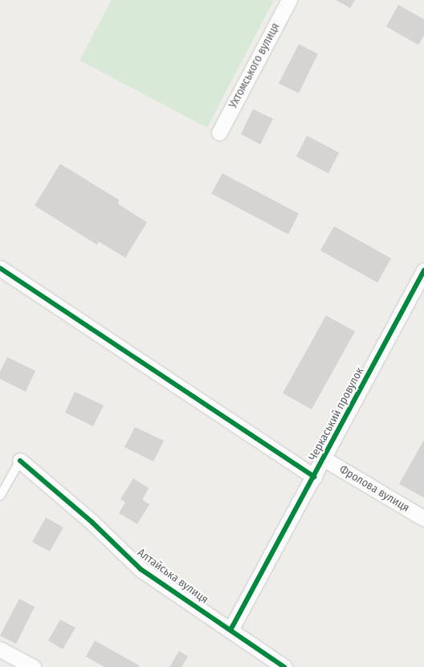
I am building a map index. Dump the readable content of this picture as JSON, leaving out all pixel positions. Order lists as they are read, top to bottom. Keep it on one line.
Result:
{"streets":{"street":["Ухтомського вулиця","Черкаський провулок","Фролова вулиця","Алтайська вулиця"]},"crossings":[["Черкаський провулок","Фролова вулиця"],["Черкаський провулок","Алтайська вулиця"]]}
